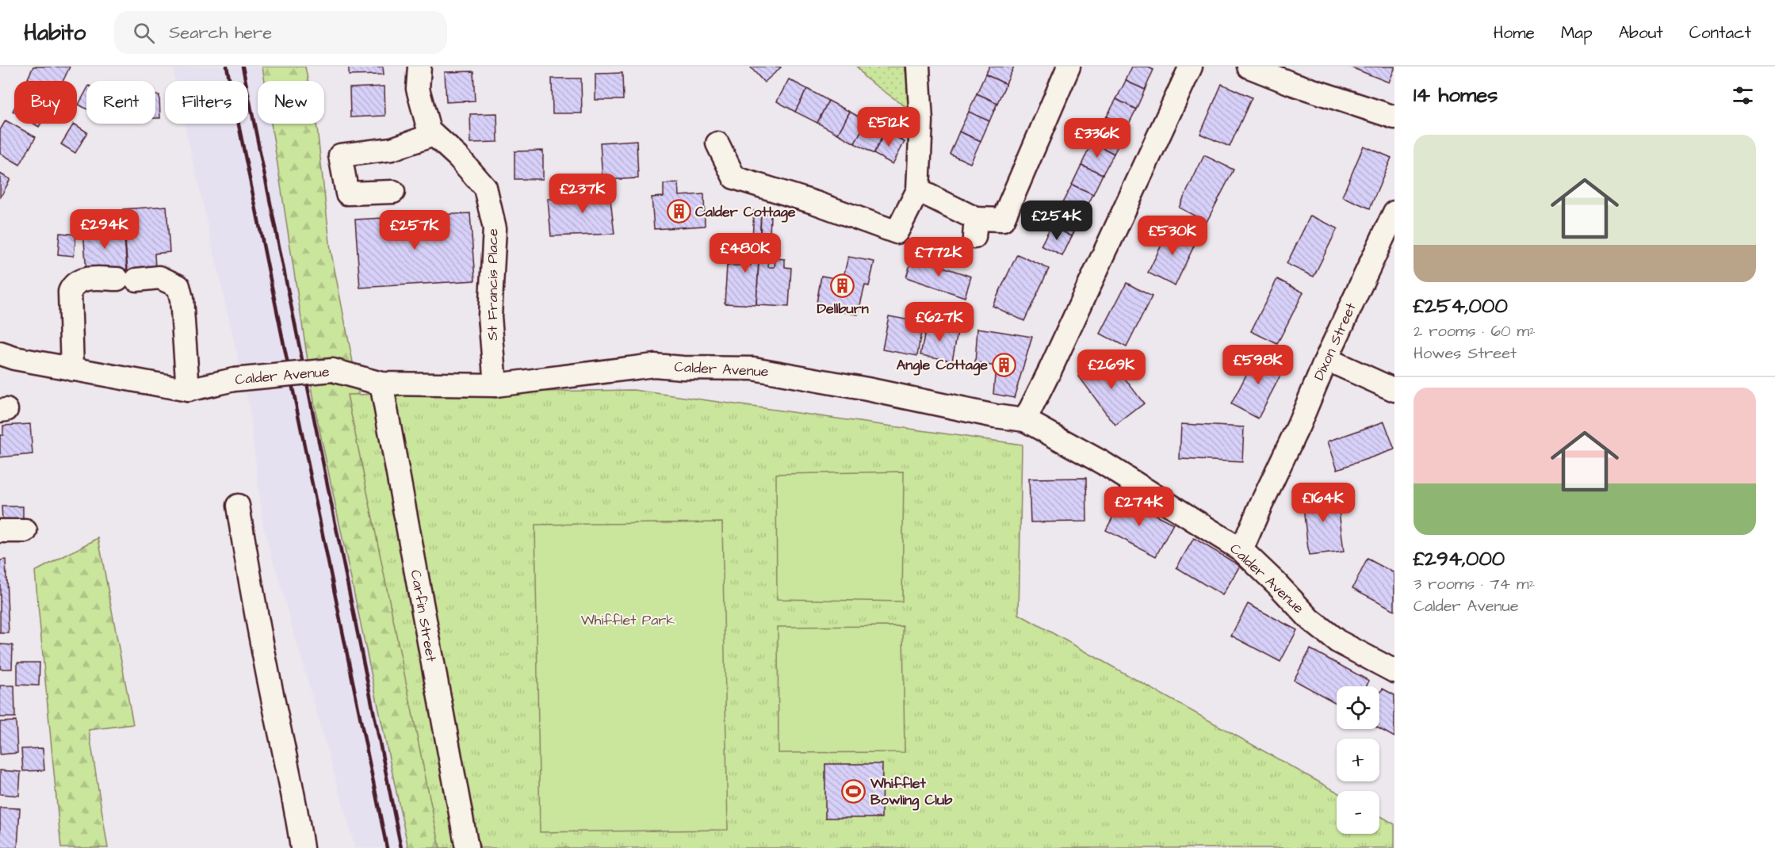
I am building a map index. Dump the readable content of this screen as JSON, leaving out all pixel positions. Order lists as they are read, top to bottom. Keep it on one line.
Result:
{"streets":{"street":["St Francis Place","Dixon Street","Calder Avenue","Carfin Street"]},"crossings":[["St Francis Place","Calder Avenue"],["Dixon Street","Calder Avenue"],["Calder Avenue","Carfin Street"]],"parks":["Whifflet Park"],"places":{"building":["Calder Cottage","Dellburn","Angle Cottage"],"sports":["Whifflet Bowling Club"]},"page":{"header":"Habito","search":"Search here","nav":["Home","Map","About","Contact"],"heading":"14 homes","chip":["Buy","Rent","Filters","New"],"price":["£512K","£336K","£237K","£254K","£294K","£257K","£530K","£480K","£772K","£627K","£598K","£269K","£164K","£274K"],"list":[{"name":"£254,000","note":"2 rooms · 60 m² · Howes Street"},{"name":"£294,000","note":"3 rooms · 74 m² · Calder Avenue"}],"map_buttons":["+","−"]}}
